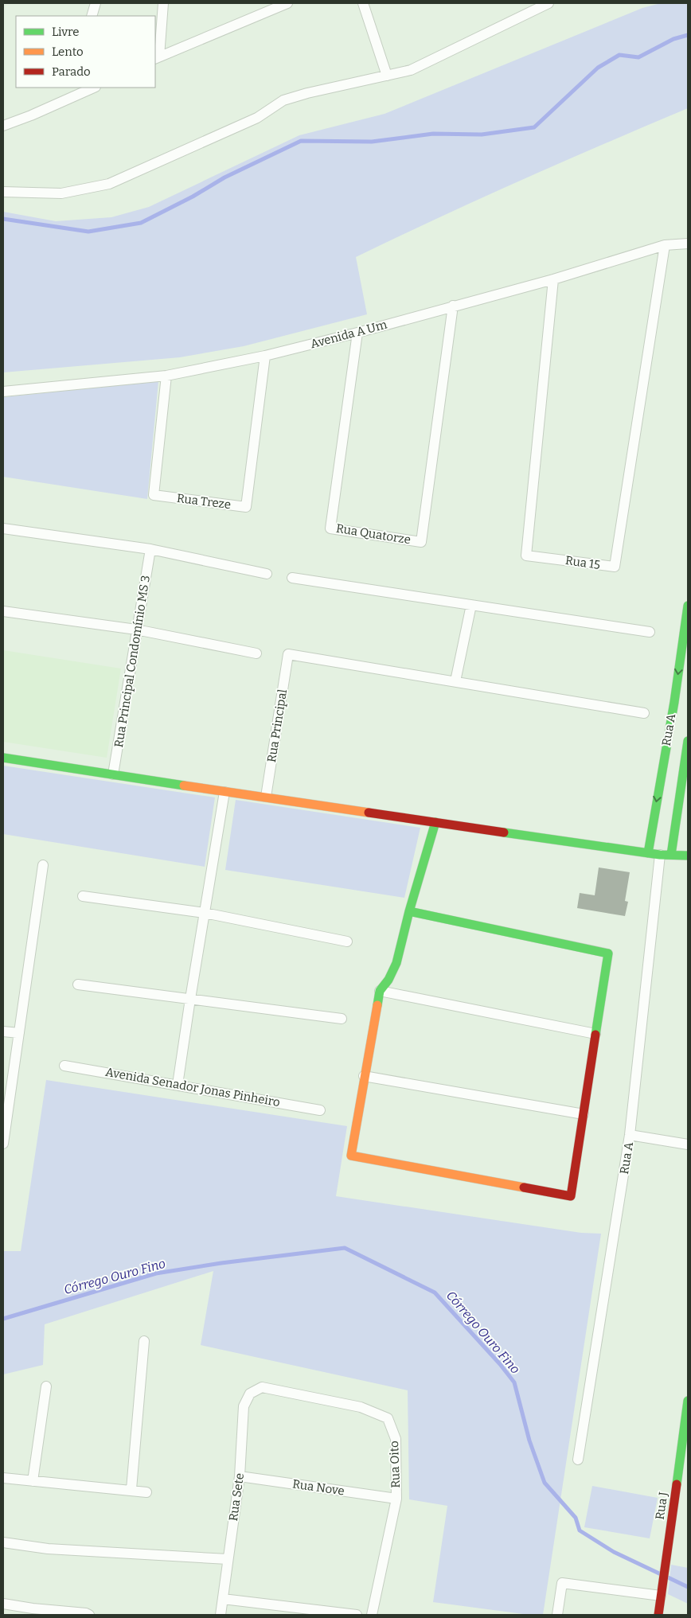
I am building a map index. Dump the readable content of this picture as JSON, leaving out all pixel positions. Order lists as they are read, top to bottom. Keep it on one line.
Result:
{"streets":{"street":["Avenida A Um","Rua Treze","Rua Quatorze","Rua 15","Rua Principal Condomínio MS 3","Rua Principal","Rua A","Avenida Senador Jonas Pinheiro","Rua Oito","Rua Nove","Rua Sete","Rua J"]},"crossings":[["Avenida A Um","Rua Treze"],["Avenida A Um","Rua Quatorze"],["Avenida A Um","Rua 15"],["Rua Oito","Rua Nove"],["Rua Oito","Rua Sete"],["Rua Nove","Rua Sete"]],"water":["Córrego Ouro Fino"],"legend":["Livre","Lento","Parado"]}
